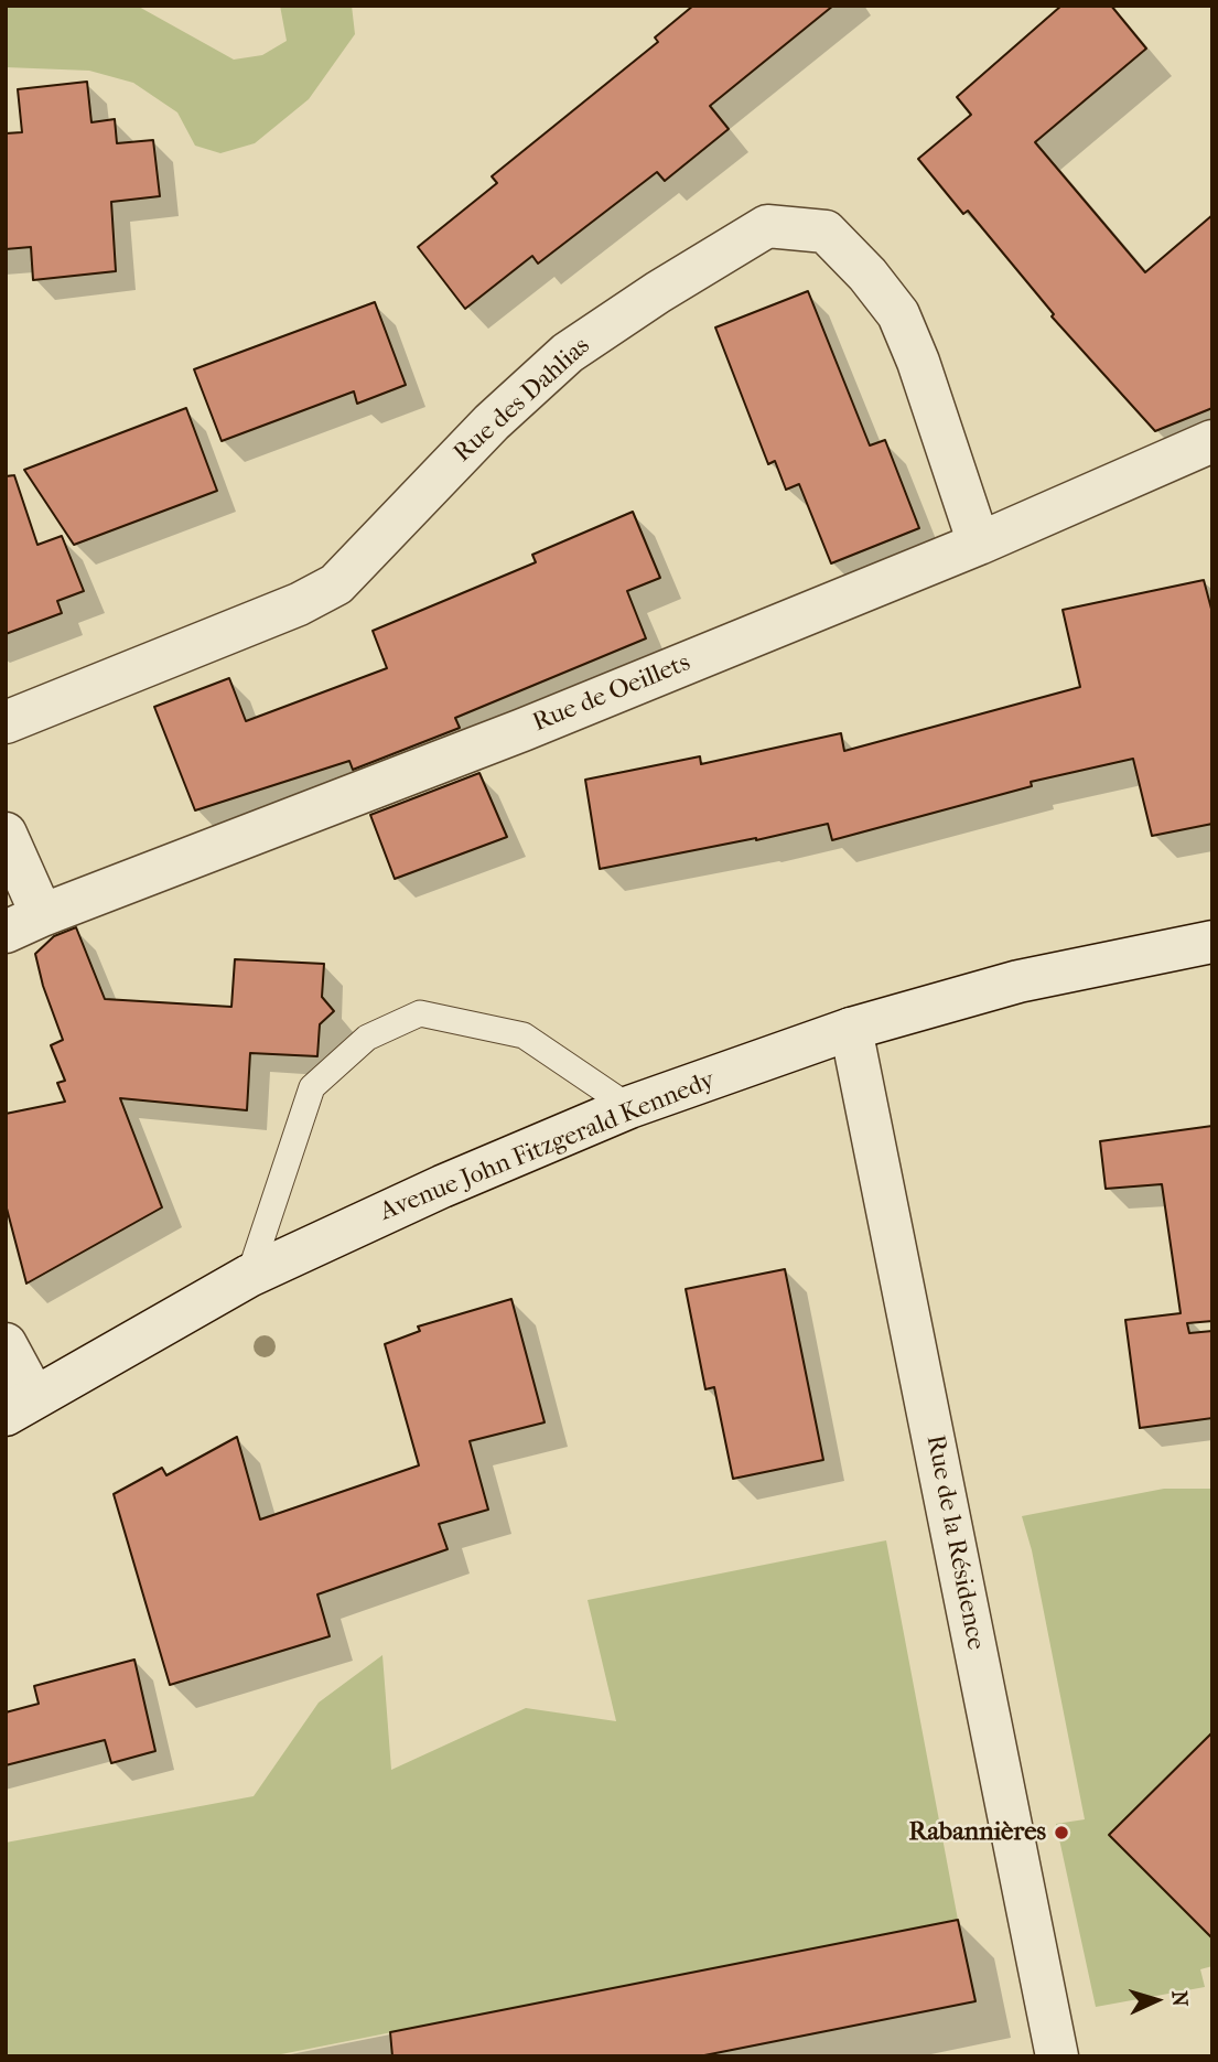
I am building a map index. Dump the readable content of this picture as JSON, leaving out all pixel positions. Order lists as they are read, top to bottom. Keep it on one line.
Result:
{"streets":{"street":["Rue des Dahlias","Rue de Oeillets","Avenue John Fitzgerald Kennedy","Rue de la Résidence"]},"crossings":[["Rue des Dahlias","Rue de Oeillets"],["Avenue John Fitzgerald Kennedy","Rue de la Résidence"]],"places":["Rabannières"],"north":"right"}
